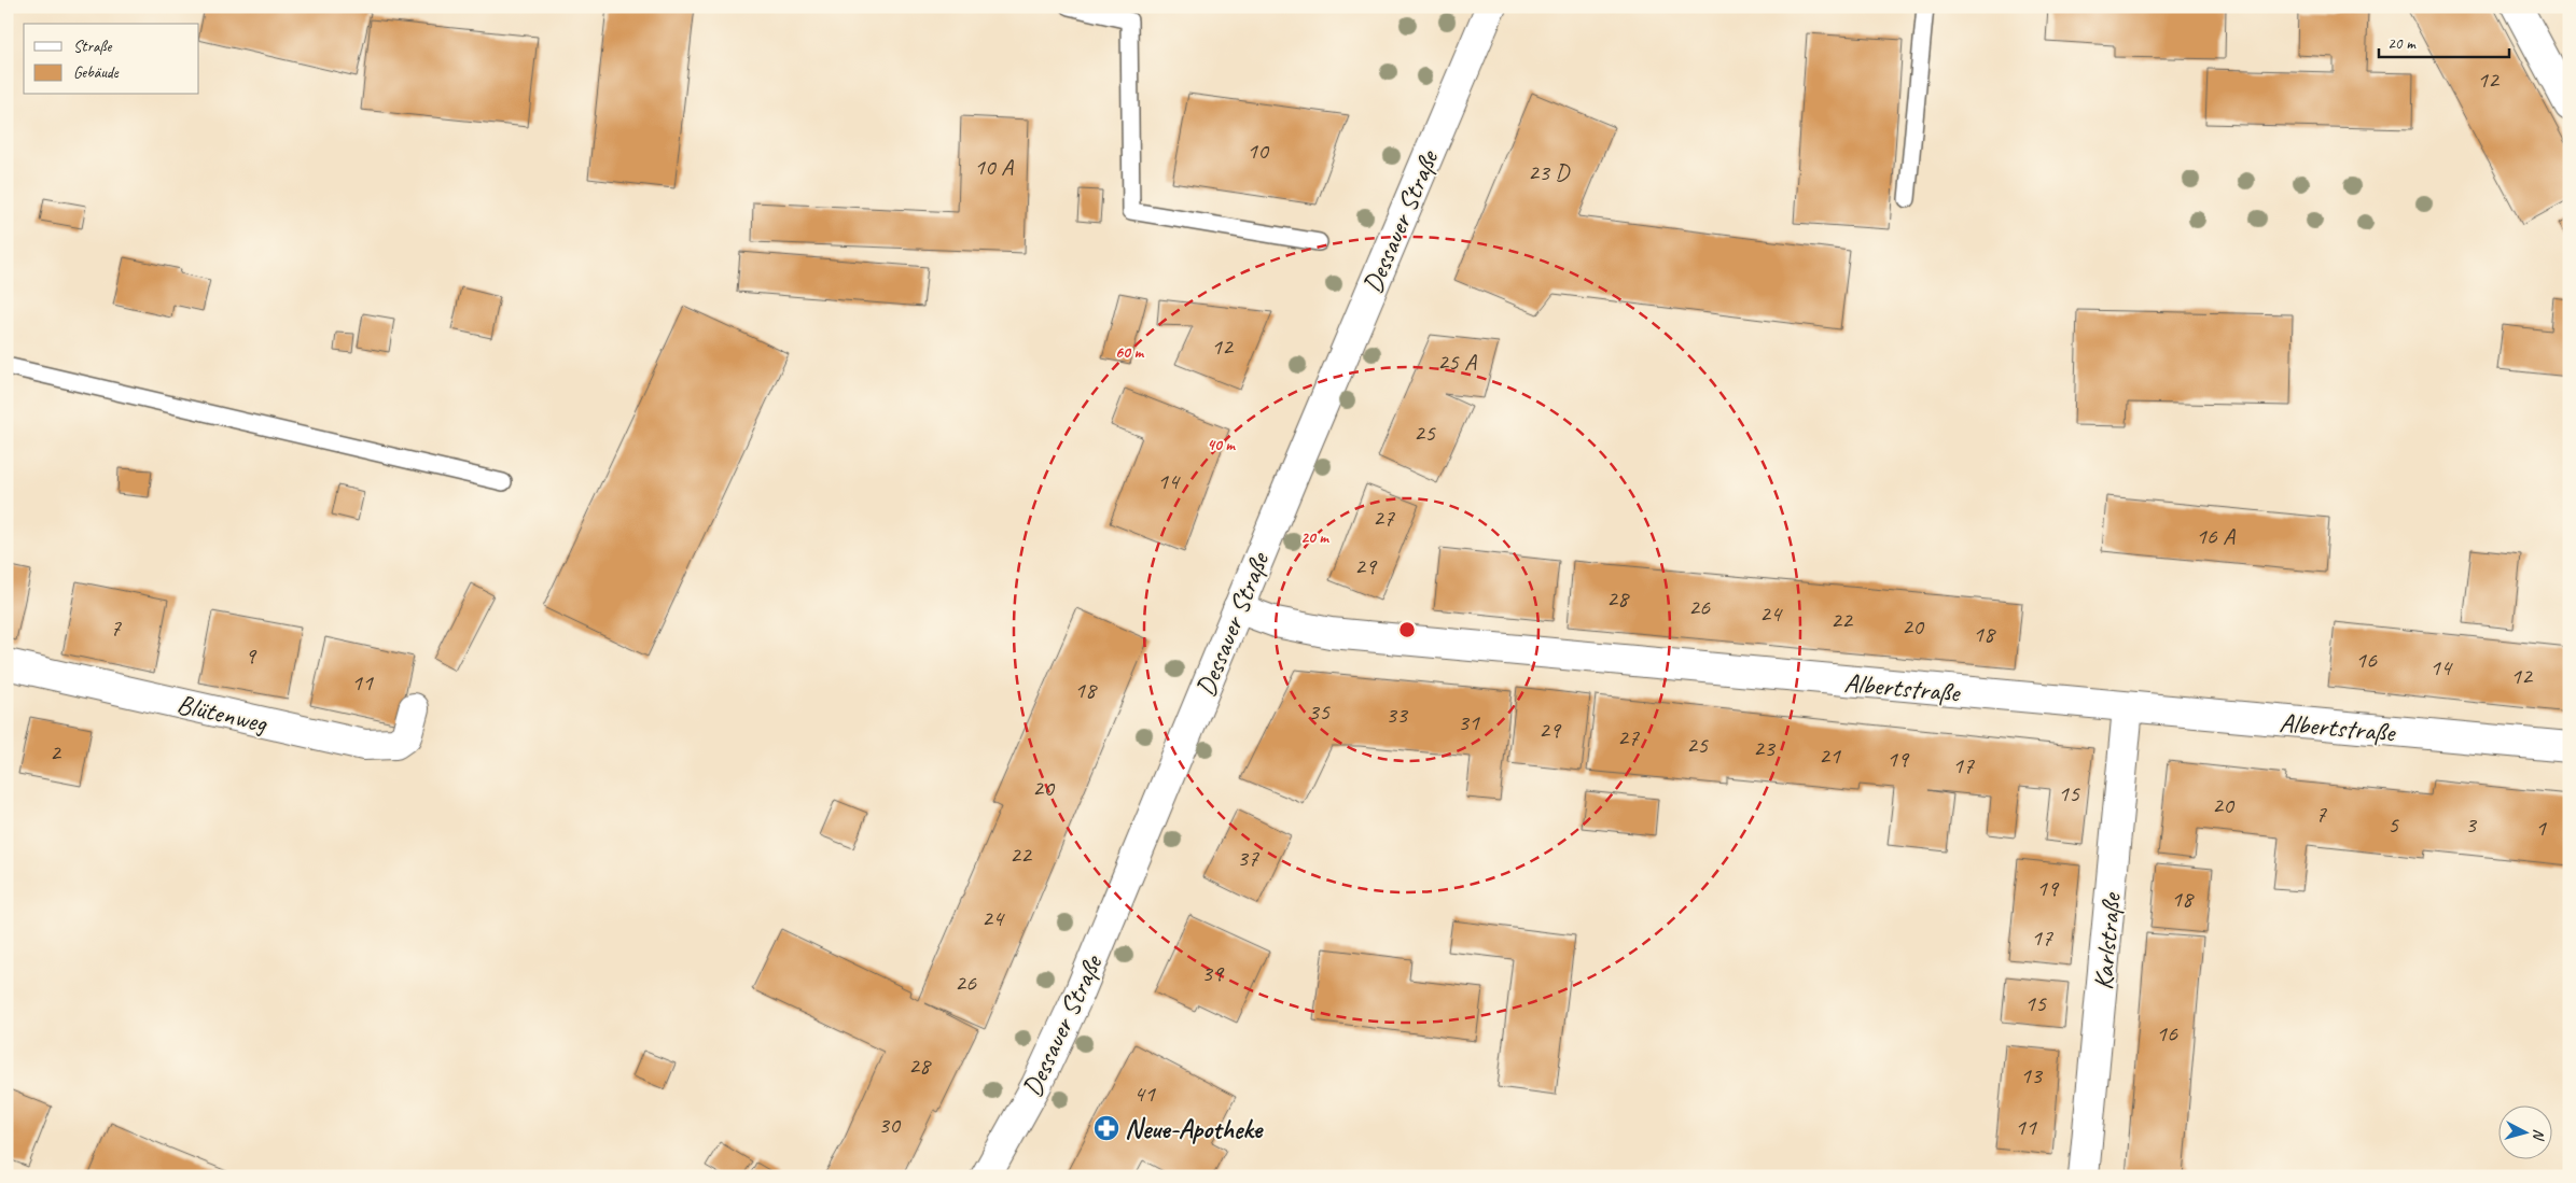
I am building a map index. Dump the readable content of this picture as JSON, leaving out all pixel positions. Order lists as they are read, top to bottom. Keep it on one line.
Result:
{"streets":{"street":["Dessauer Straße","Albertstraße","Blütenweg","Karlstraße"]},"crossings":[["Dessauer Straße","Albertstraße"],["Albertstraße","Karlstraße"]],"places":{"pharmacy":["Neue-Apotheke"]},"house_numbers":["12","10","10 A","23 D","12","25 A","25","14","27","16 A","29","28","26","24","22","20","7","18","9","16","14","12","11","18","35","33","31","29","27","25","23","2","21","19","17","20","15","20","7","5","3","1","22","37","19","18","24","17","39","26","15","16","28","13","41","30","11"],"legend":["Straße","Gebäude"],"scale_bar":"20 m","north":"right","rings":["60 m","40 m","20 m"]}
